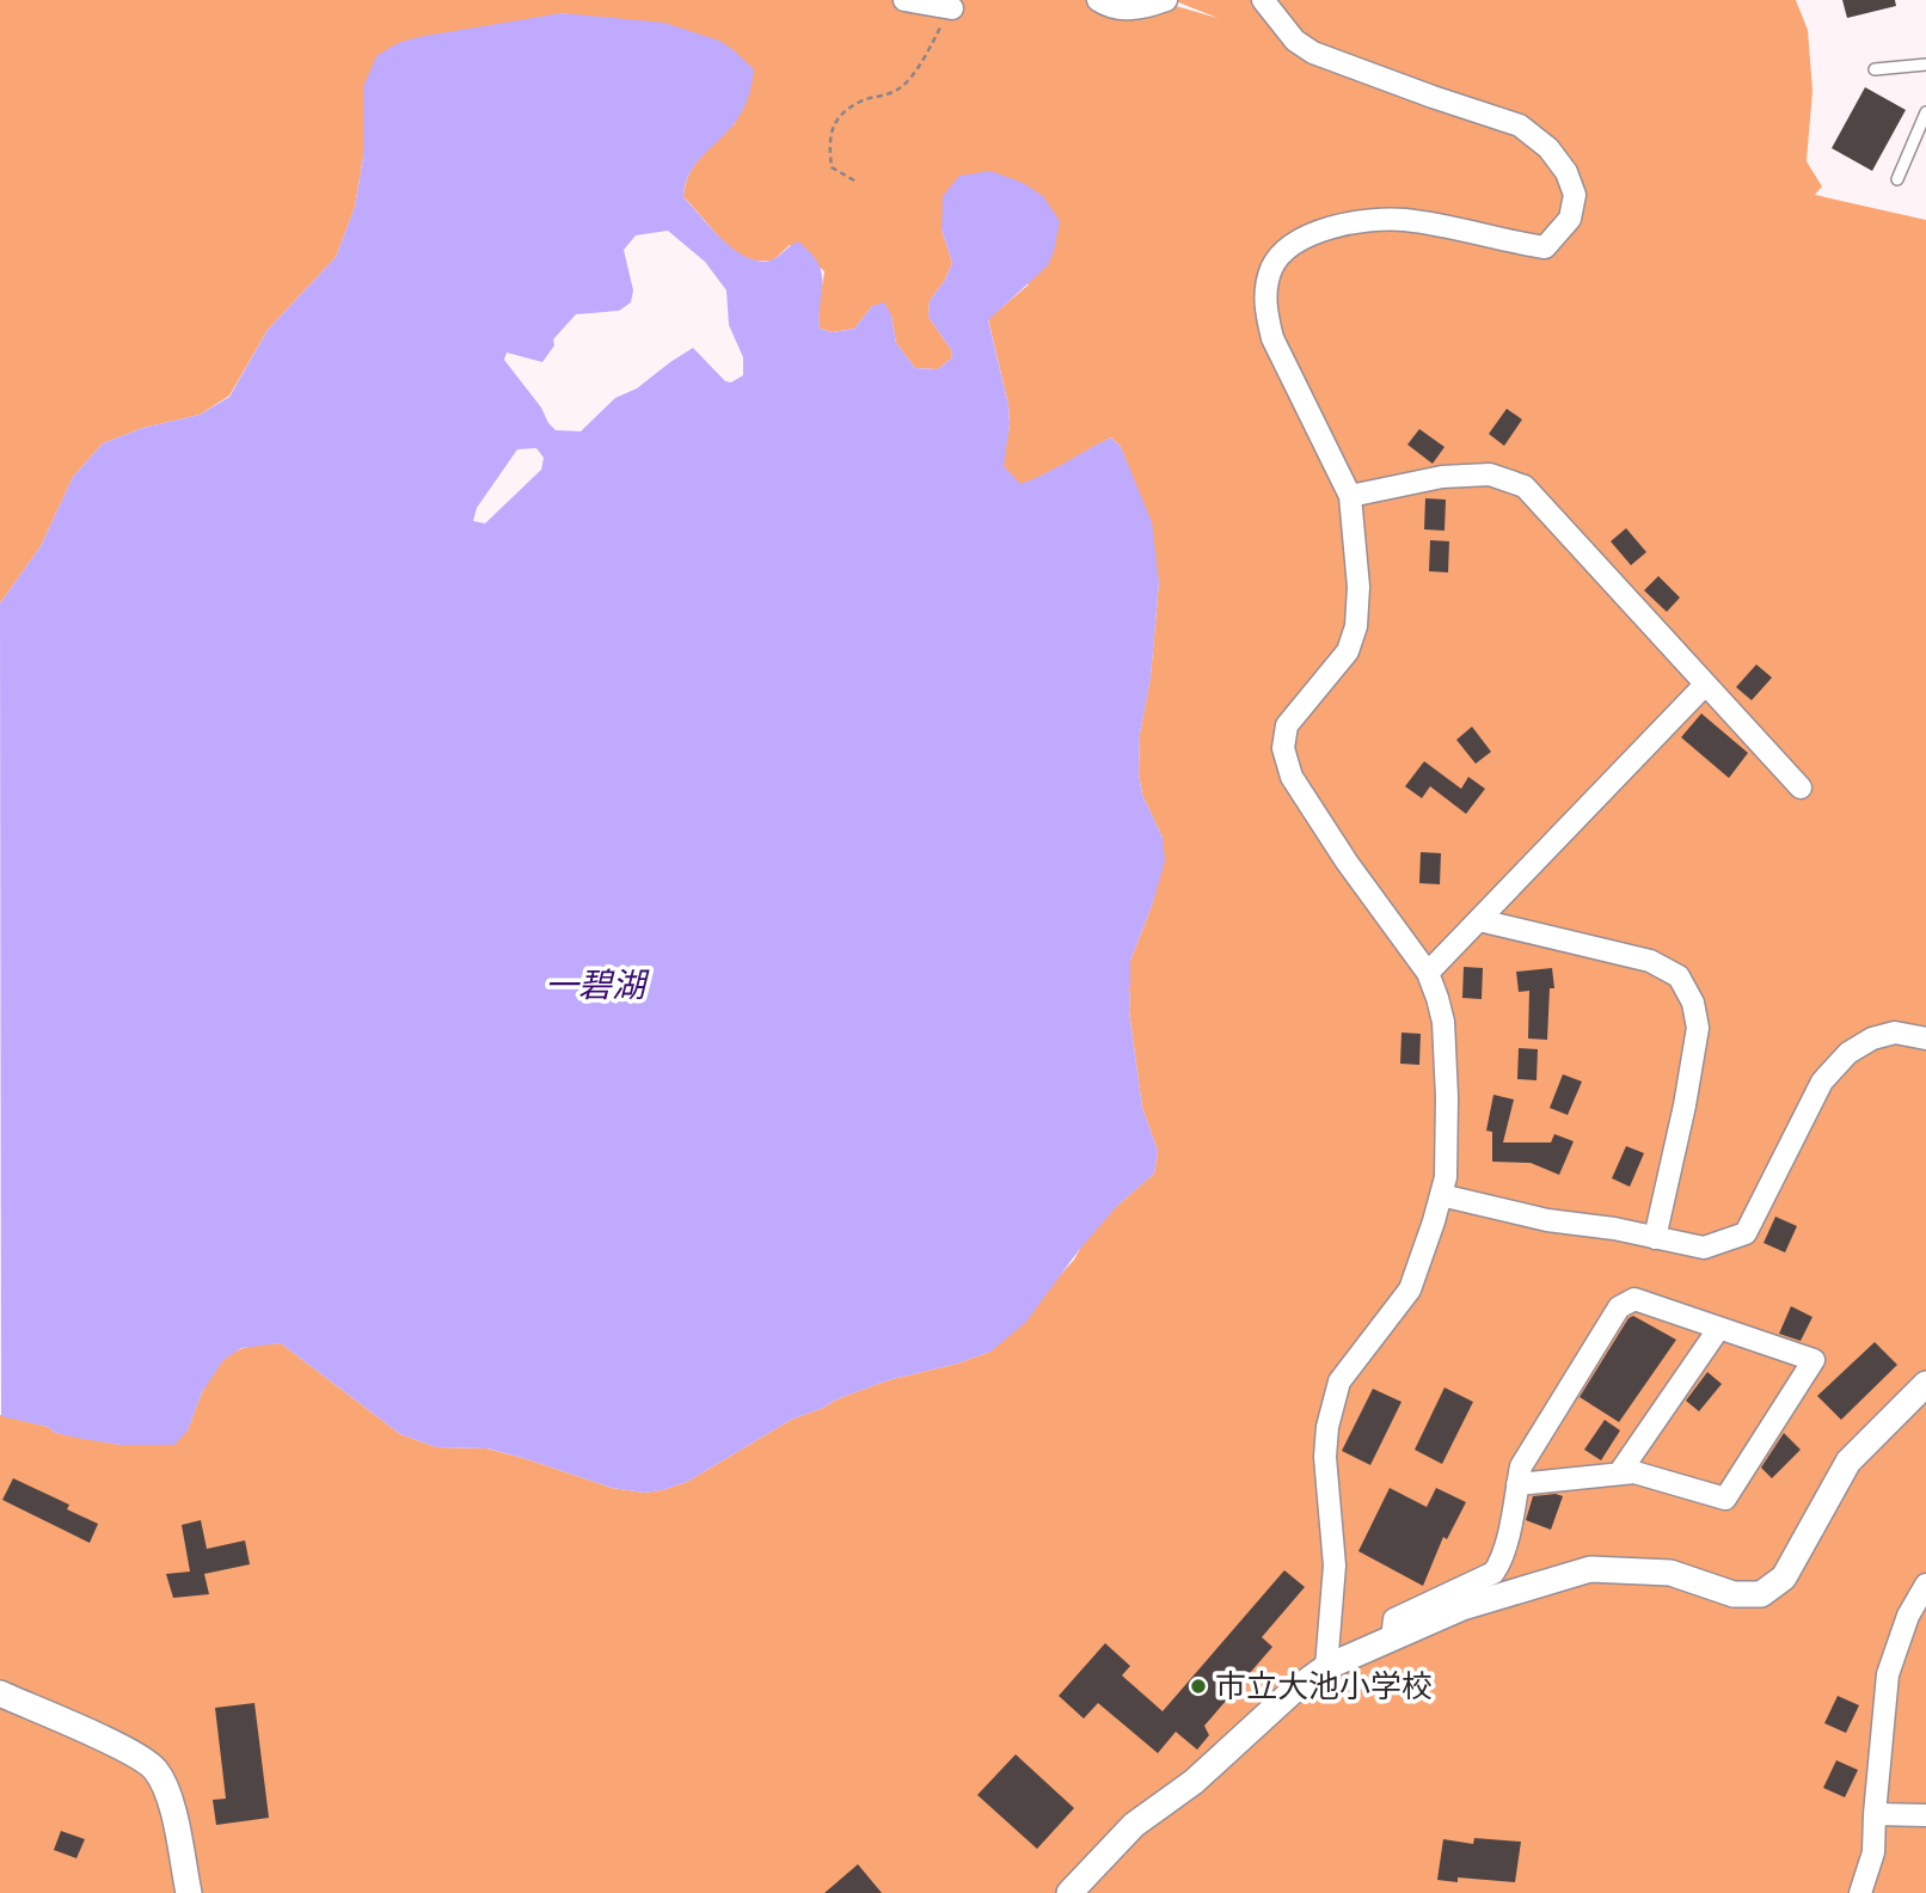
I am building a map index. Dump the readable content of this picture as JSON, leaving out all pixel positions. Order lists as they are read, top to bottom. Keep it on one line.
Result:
{"water":["一碧湖"],"places":["市立大池小学校"]}
